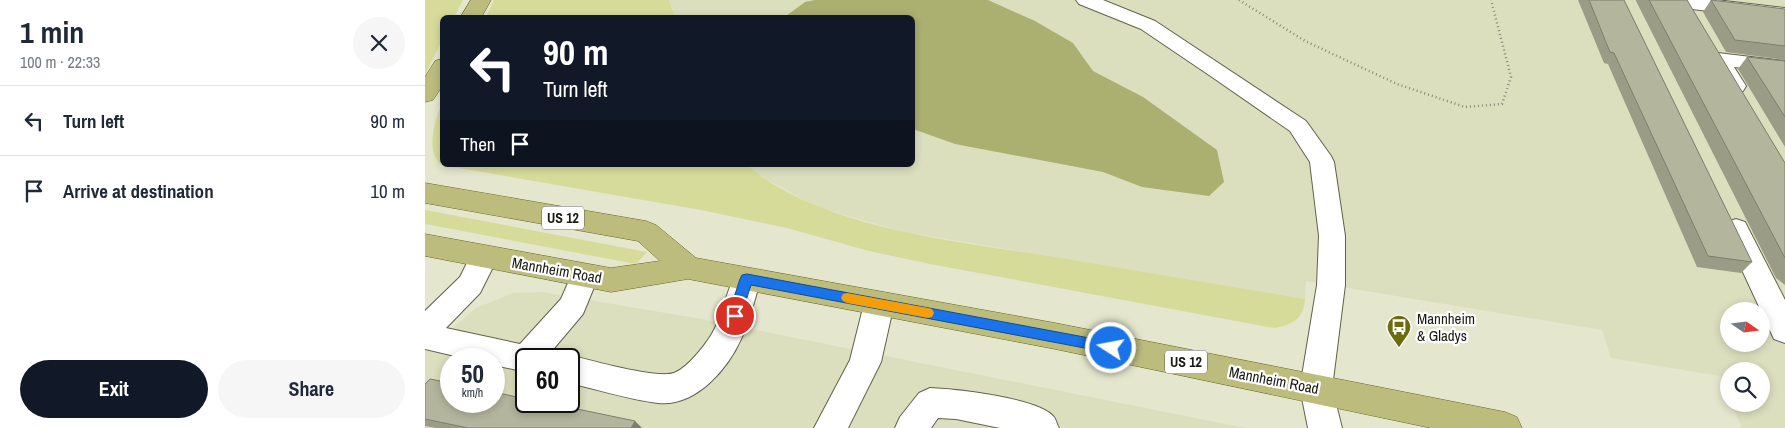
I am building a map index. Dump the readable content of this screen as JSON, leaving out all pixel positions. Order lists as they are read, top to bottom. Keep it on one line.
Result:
{"streets":{"main road":["US 12","Mannheim Road"]},"places":{"bus stop":["Mannheim & Gladys"]},"north":"right","page":{"heading":["1 min","100 m · 22:33"],"turn":["90 m","Turn left"],"list":[{"name":"Turn left","value":"90 m"},{"name":"Arrive at destination","value":"10 m"}],"then":"Then","speed":"50 km/h","limit":"60","buttons":["Exit","Share"]}}
